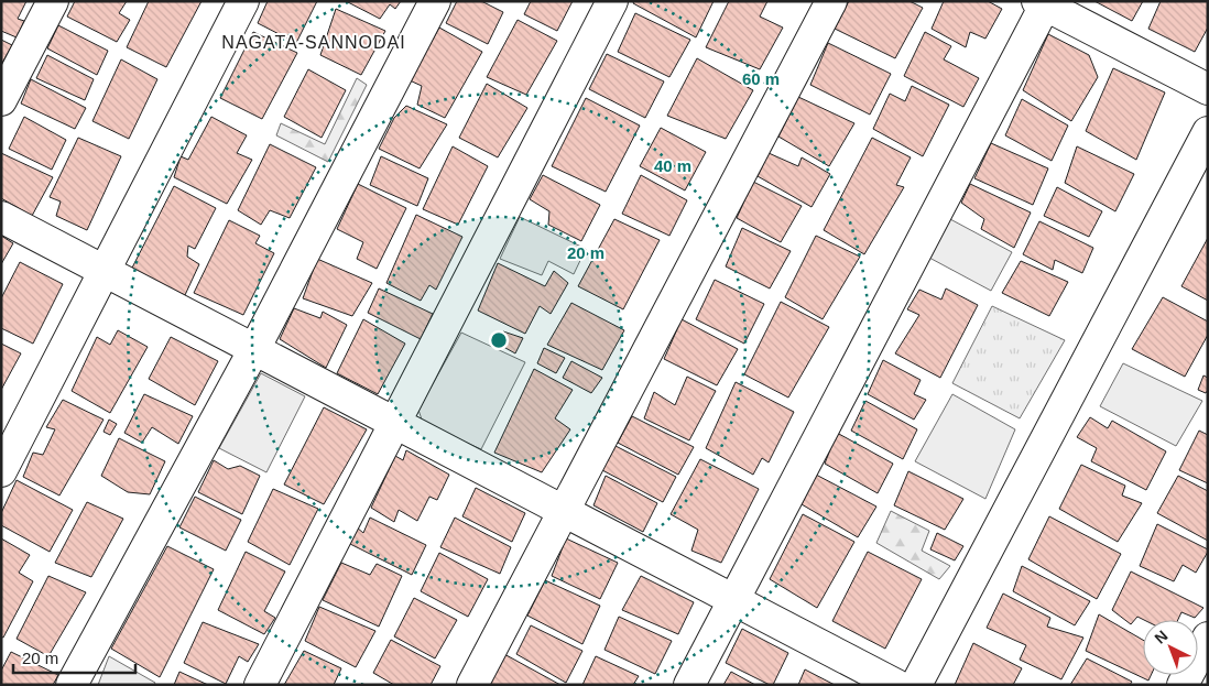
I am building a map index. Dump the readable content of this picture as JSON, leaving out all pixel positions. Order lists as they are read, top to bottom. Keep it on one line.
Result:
{"districts":["NAGATA-SANNODAI"],"scale_bar":"20 m","north":"top left","rings":["60 m","40 m","20 m"]}
